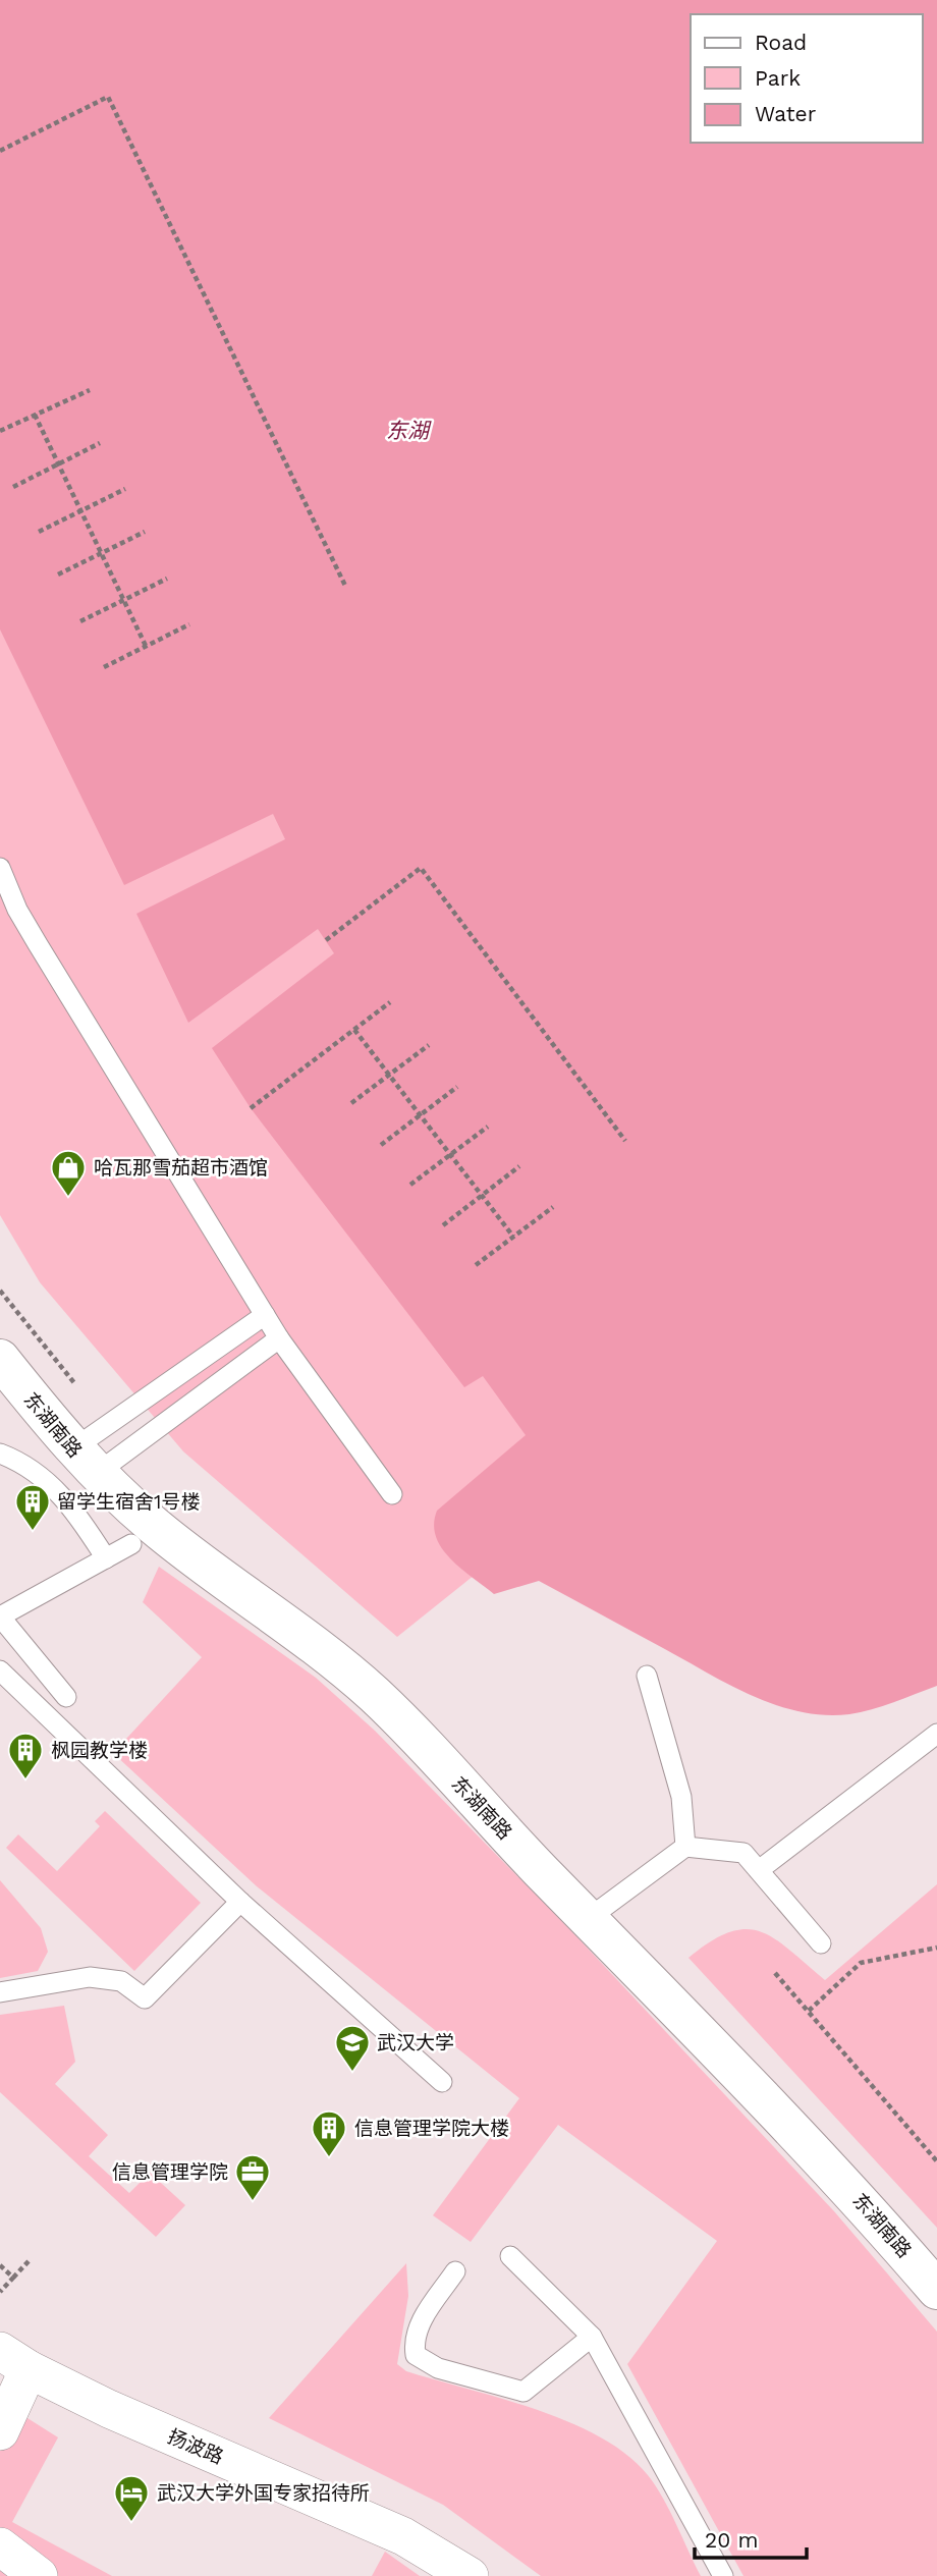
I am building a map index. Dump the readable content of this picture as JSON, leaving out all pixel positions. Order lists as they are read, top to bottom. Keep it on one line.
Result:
{"streets":{"street":["东湖南路","扬波路"]},"water":["东湖"],"places":{"shop":["哈瓦那雪茄超市酒馆"],"building":["留学生宿舍1号楼","枫园教学楼","信息管理学院大楼"],"school or university":["武汉大学"],"office":["信息管理学院"],"hotel":["武汉大学外国专家招待所"]},"legend":["Road","Park","Water"],"scale_bar":"20 m"}
